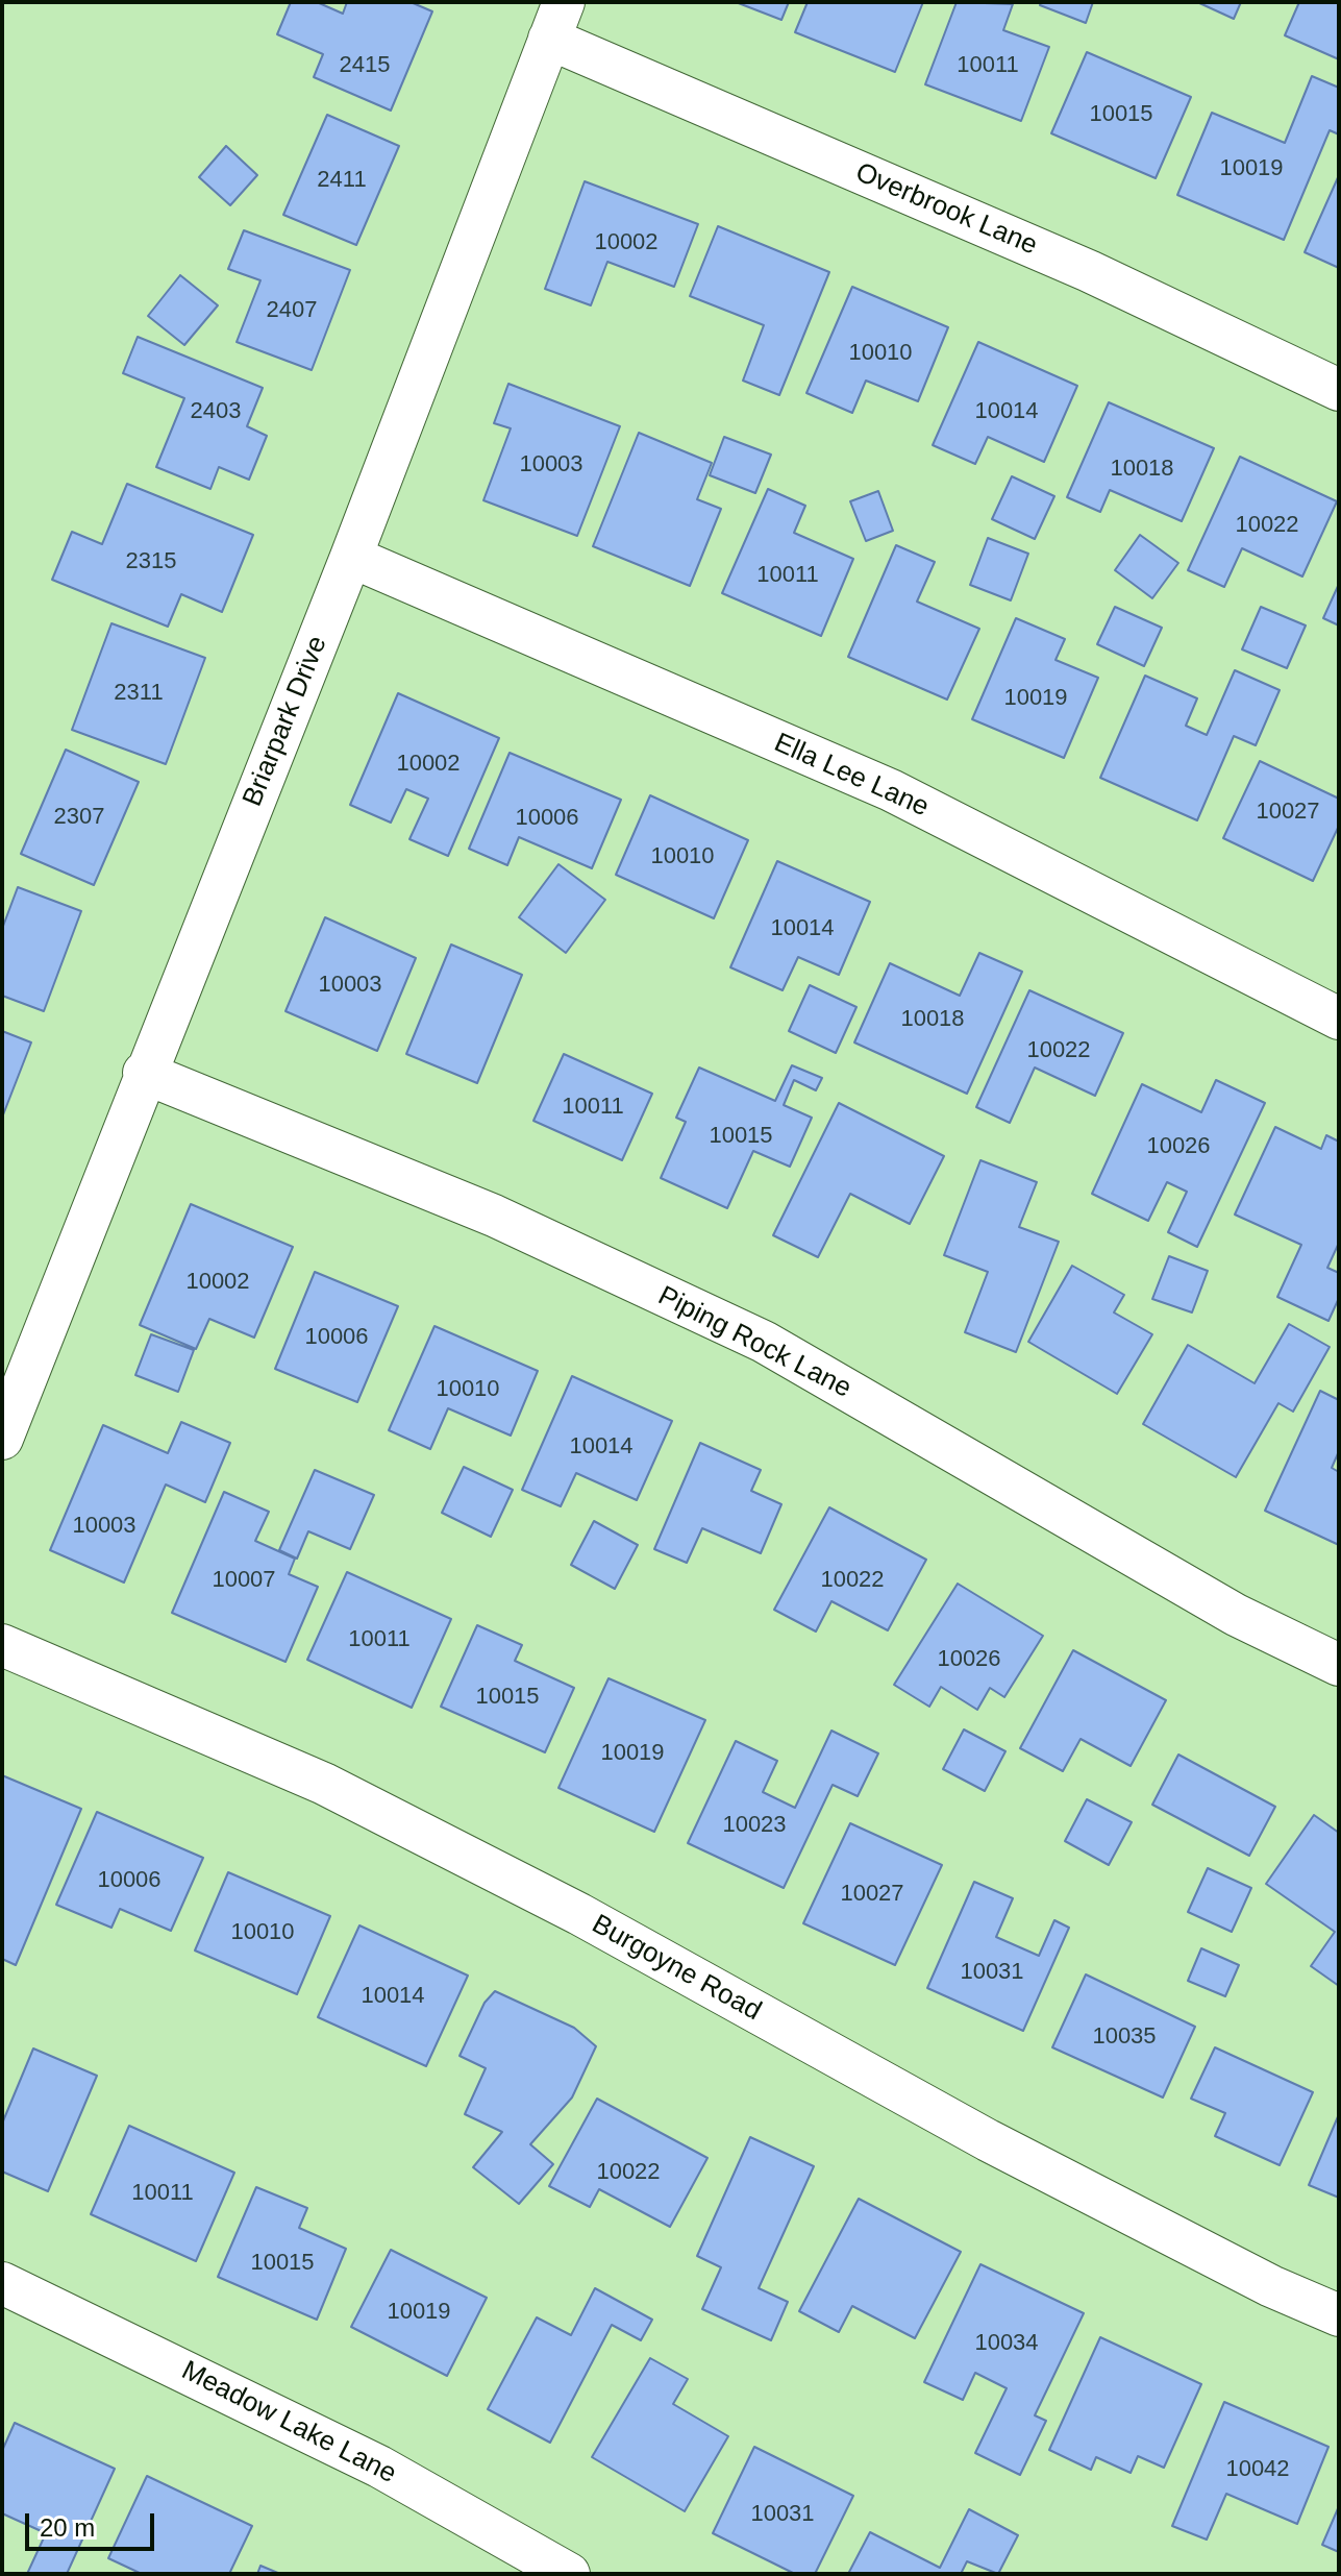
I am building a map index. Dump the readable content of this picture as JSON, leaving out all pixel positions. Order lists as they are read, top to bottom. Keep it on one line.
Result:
{"streets":{"street":["Overbrook Lane","Briarpark Drive","Ella Lee Lane","Piping Rock Lane","Burgoyne Road","Meadow Lake Lane"]},"crossings":[["Overbrook Lane","Briarpark Drive"],["Briarpark Drive","Ella Lee Lane"],["Briarpark Drive","Piping Rock Lane"]],"house_numbers":["2415","10011","10015","10019","2411","10002","2407","10010","2403","10014","10003","10018","10022","2315","10011","2311","10019","10002","10027","2307","10006","10010","10014","10003","10018","10022","10011","10015","10026","10002","10006","10010","10014","10003","10007","10022","10011","10026","10015","10019","10023","10006","10027","10010","10031","10014","10035","10022","10011","10015","10019","10034","10042","10031"],"scale_bar":"20 m"}
